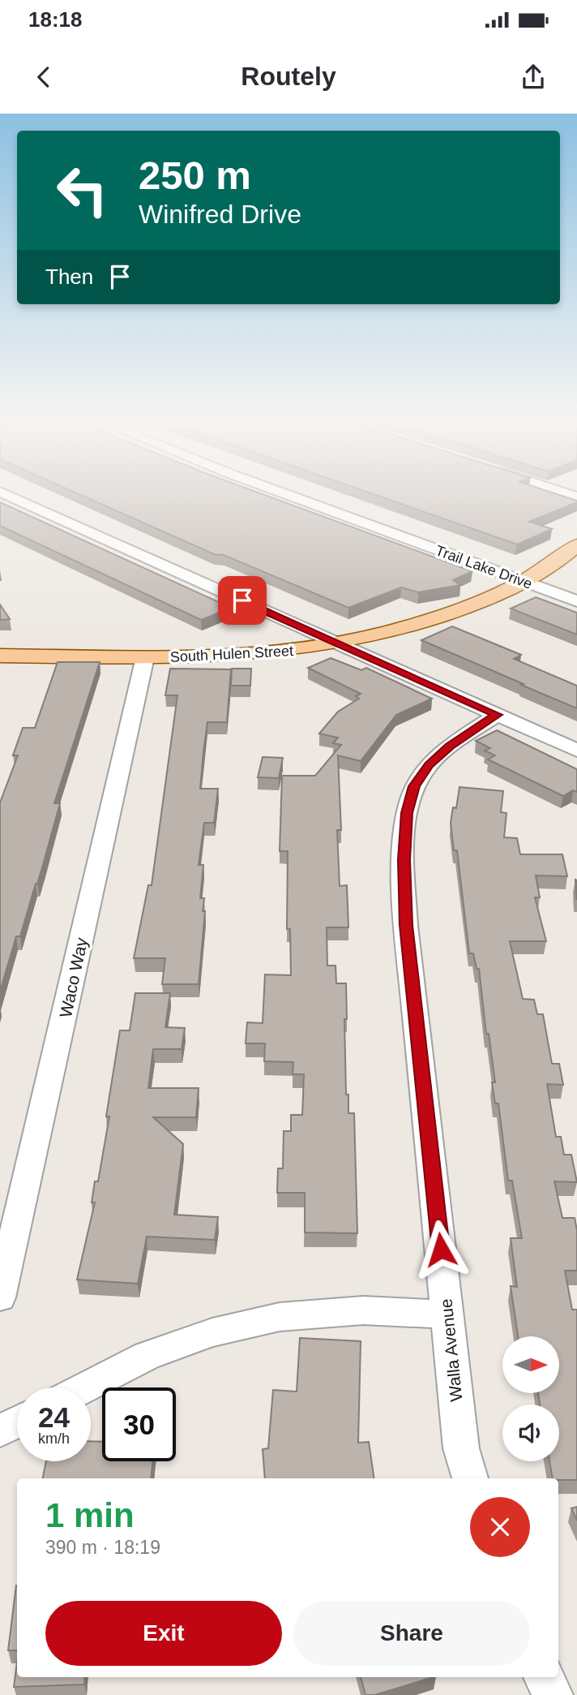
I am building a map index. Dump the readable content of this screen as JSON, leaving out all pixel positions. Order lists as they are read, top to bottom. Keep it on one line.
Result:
{"streets":{"main road":["South Hulen Street"],"street":["Trail Lake Drive","Waco Way","Walla Avenue"]},"crossings":[["Trail Lake Drive","South Hulen Street"],["South Hulen Street","Waco Way"]],"north":"right","page":{"status":"18:18","header":"Routely","turn":["250 m","Winifred Drive"],"then":"Then","speed":"24 km/h","limit":"30","heading":["1 min","390 m · 18:19"],"buttons":["Exit","Share"]}}
